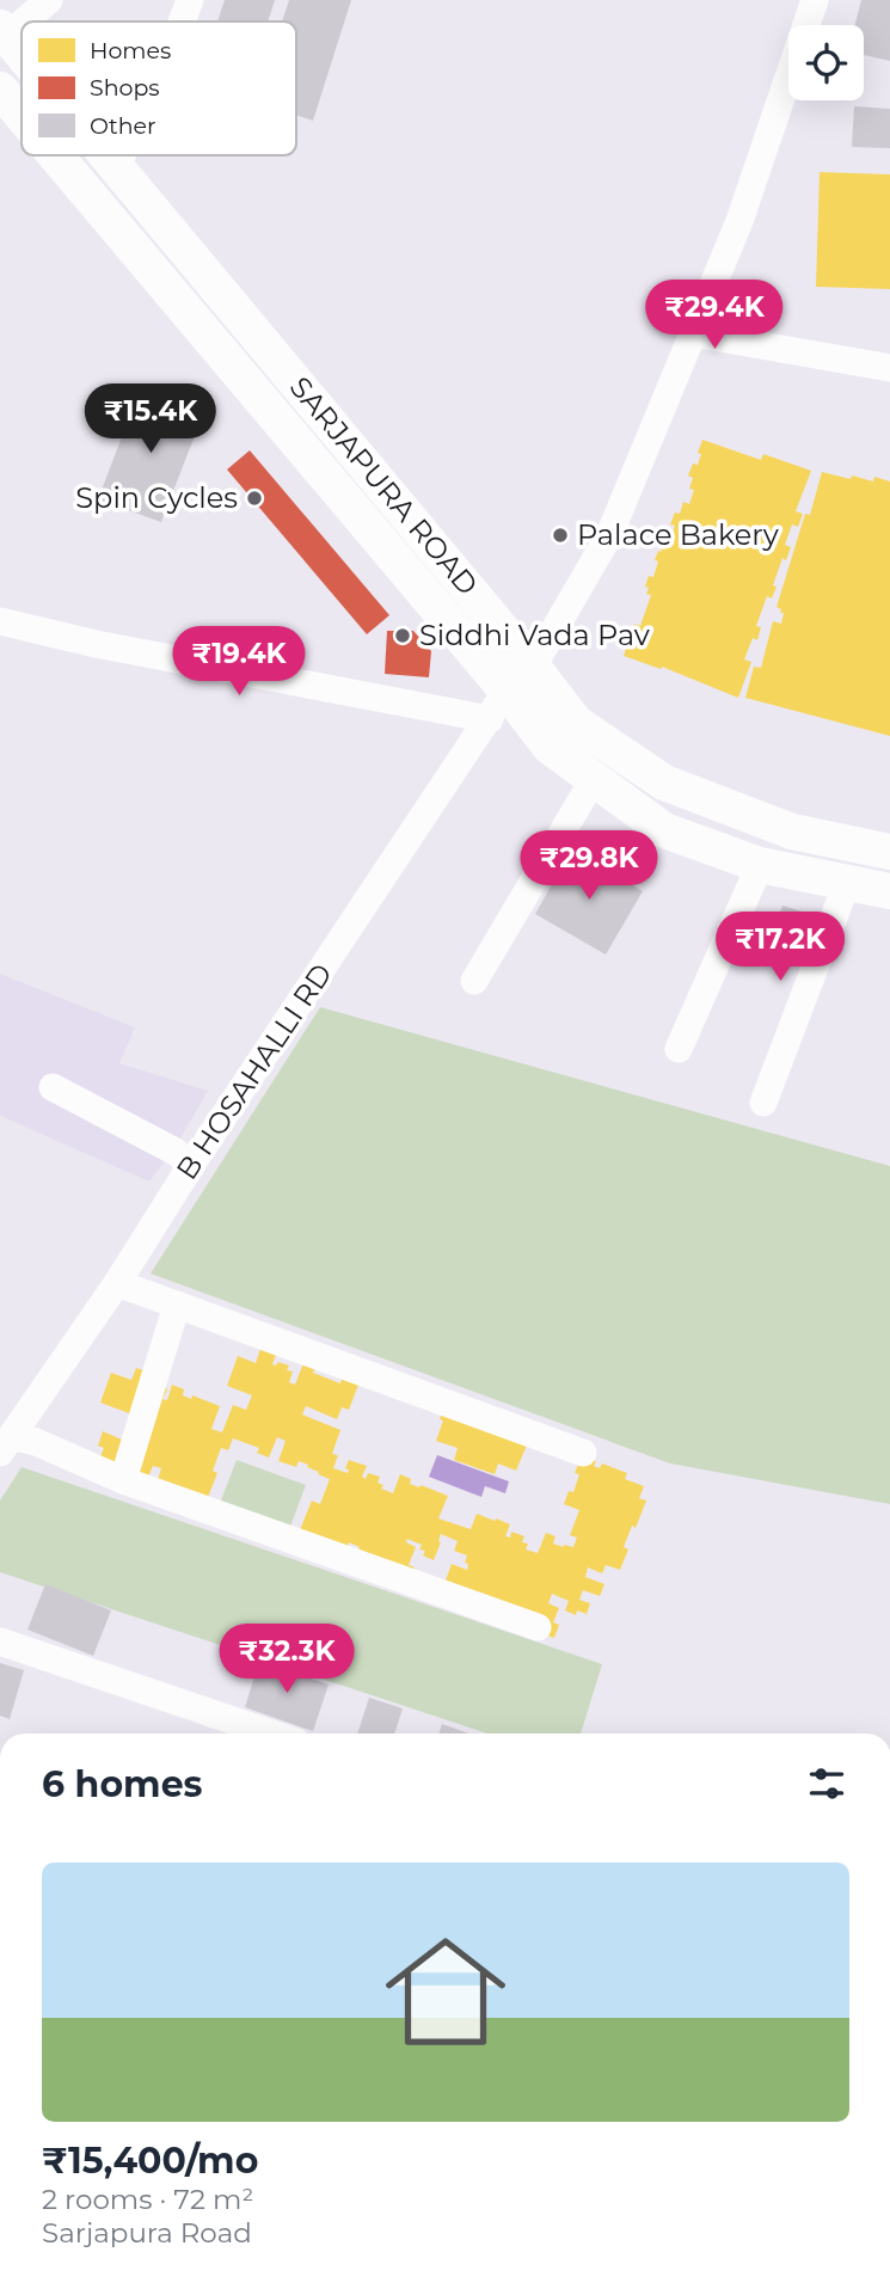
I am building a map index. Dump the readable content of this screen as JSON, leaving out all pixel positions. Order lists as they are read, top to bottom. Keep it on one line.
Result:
{"streets":{"main road":["SARJAPURA ROAD"],"street":["B HOSAHALLI RD"]},"crossings":[["SARJAPURA ROAD","B HOSAHALLI RD"]],"places":["Spin Cycles","Palace Bakery","Siddhi Vada Pav"],"legend":["Homes","Shops","Other"],"page":{"price":["₹29.4K","₹15.4K","₹19.4K","₹29.8K","₹17.2K","₹32.3K"],"heading":"6 homes","list":[{"name":"₹15,400/mo","note":"2 rooms · 72 m² · Sarjapura Road"}]}}
